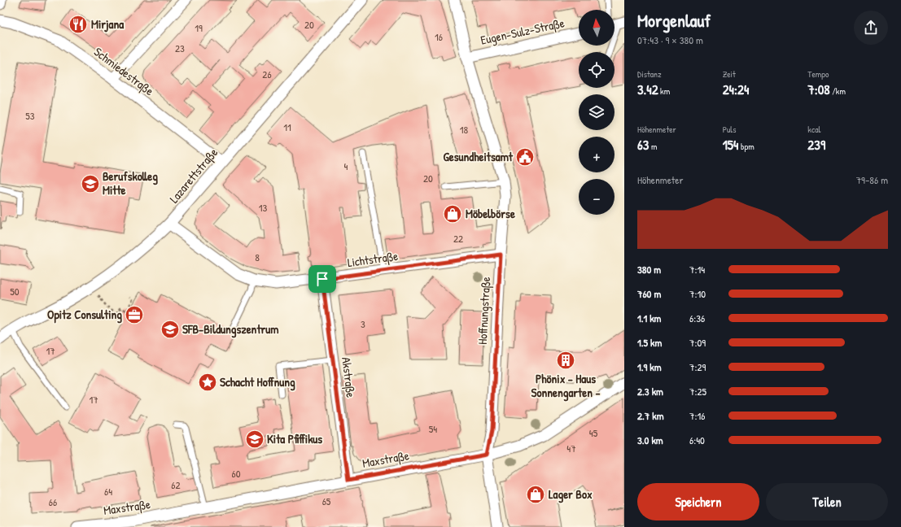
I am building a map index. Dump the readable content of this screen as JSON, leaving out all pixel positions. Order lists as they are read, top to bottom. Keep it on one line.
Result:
{"streets":{"street":["Eugen-Sulz-Straße","Schmiedestraße","Lazarettstraße","Lichtstraße","Hoffnungstraße","Akstraße","Maxstraße"]},"crossings":[["Eugen-Sulz-Straße","Hoffnungstraße"],["Schmiedestraße","Lazarettstraße"],["Lazarettstraße","Lichtstraße"],["Lichtstraße","Hoffnungstraße"],["Lichtstraße","Akstraße"],["Hoffnungstraße","Maxstraße"],["Akstraße","Maxstraße"]],"places":{"restaurant":["Mirjana"],"public building":["Gesundheitsamt"],"school or university":["Berufskolleg Mitte","SFB-Bildungszentrum","Kita Pfiffikus"],"shop":["Möbelbörse","Lager Box"],"office":["Opitz Consulting"],"building":["Phönix - Haus Sonnengarten -"],"place":["Schacht Hoffnung"]},"house_numbers":["20","19","16","23","26","53","11","18","4","20","13","22","8","50","3","17","17","54","45","47","60","62","64","65","66"],"north":"top","page":{"heading":["Morgenlauf","07:43 · 9 × 380 m"],"map_buttons":["+","−"],"stats":[["Distanz","3.42 km"],["Zeit","24:24"],["Tempo","7:08 /km"],["Höhenmeter","63 m"],["Puls","154 bpm"],["kcal","239"]],"chart":["Höhenmeter","79–86 m"],"list":[{"name":"380 m","note":"7:14"},{"name":"760 m","note":"7:10"},{"name":"1.1 km","note":"6:36"},{"name":"1.5 km","note":"7:09"},{"name":"1.9 km","note":"7:29"},{"name":"2.3 km","note":"7:25"},{"name":"2.7 km","note":"7:16"},{"name":"3.0 km","note":"6:40"}],"buttons":["Speichern","Teilen"]}}
